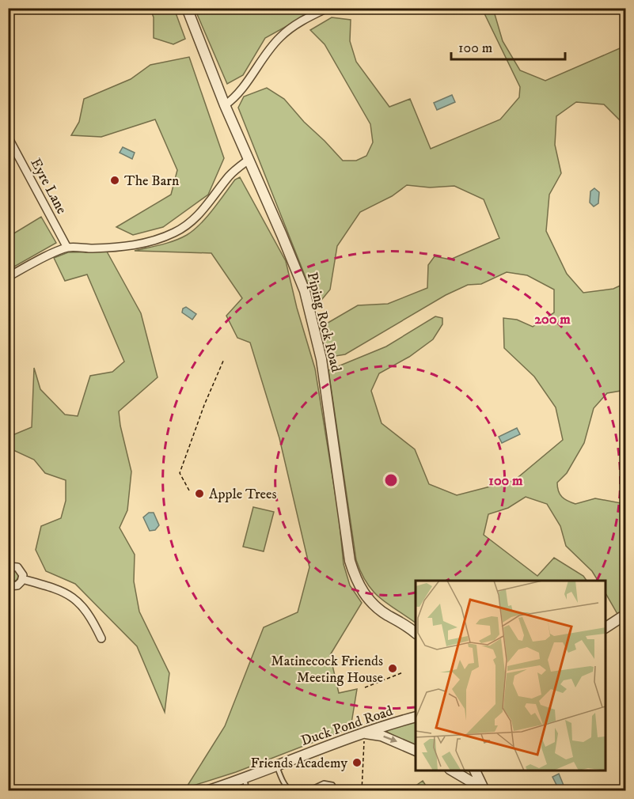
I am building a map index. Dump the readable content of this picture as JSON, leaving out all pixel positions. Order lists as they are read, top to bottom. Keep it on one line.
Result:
{"streets":{"street":["Eyre Lane","Piping Rock Road","Duck Pond Road"]},"places":["The Barn","Apple Trees","Matinecock Friends Meeting House","Friends Academy"],"scale_bar":"100 m","rings":["200 m","100 m"]}
